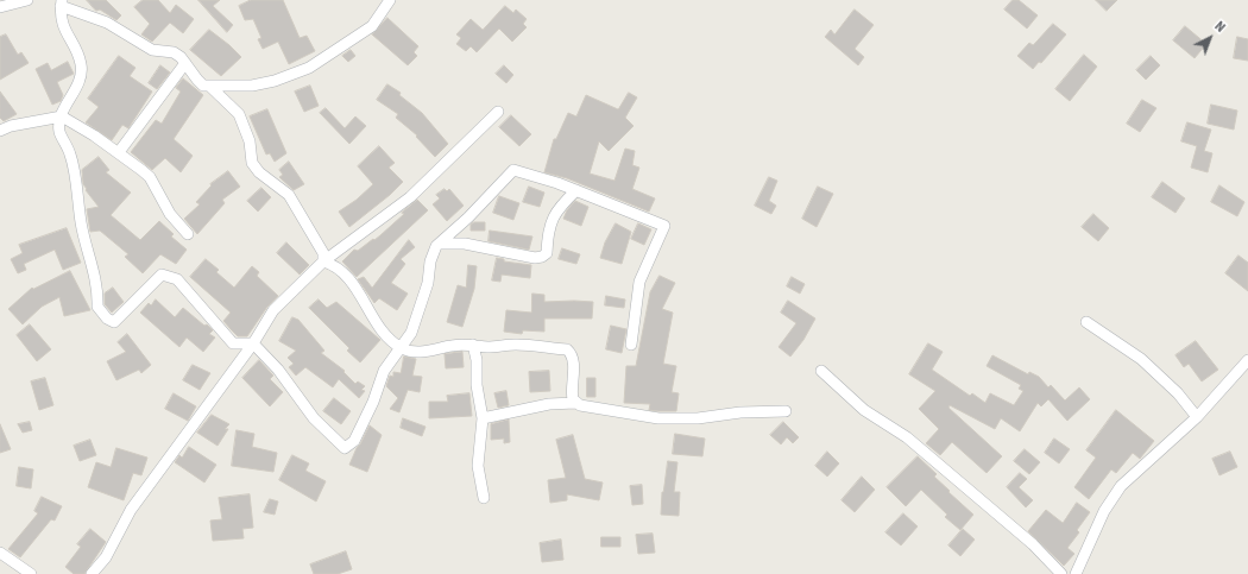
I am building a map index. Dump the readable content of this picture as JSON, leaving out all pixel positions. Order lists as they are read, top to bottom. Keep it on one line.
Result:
{"north":"top right"}
